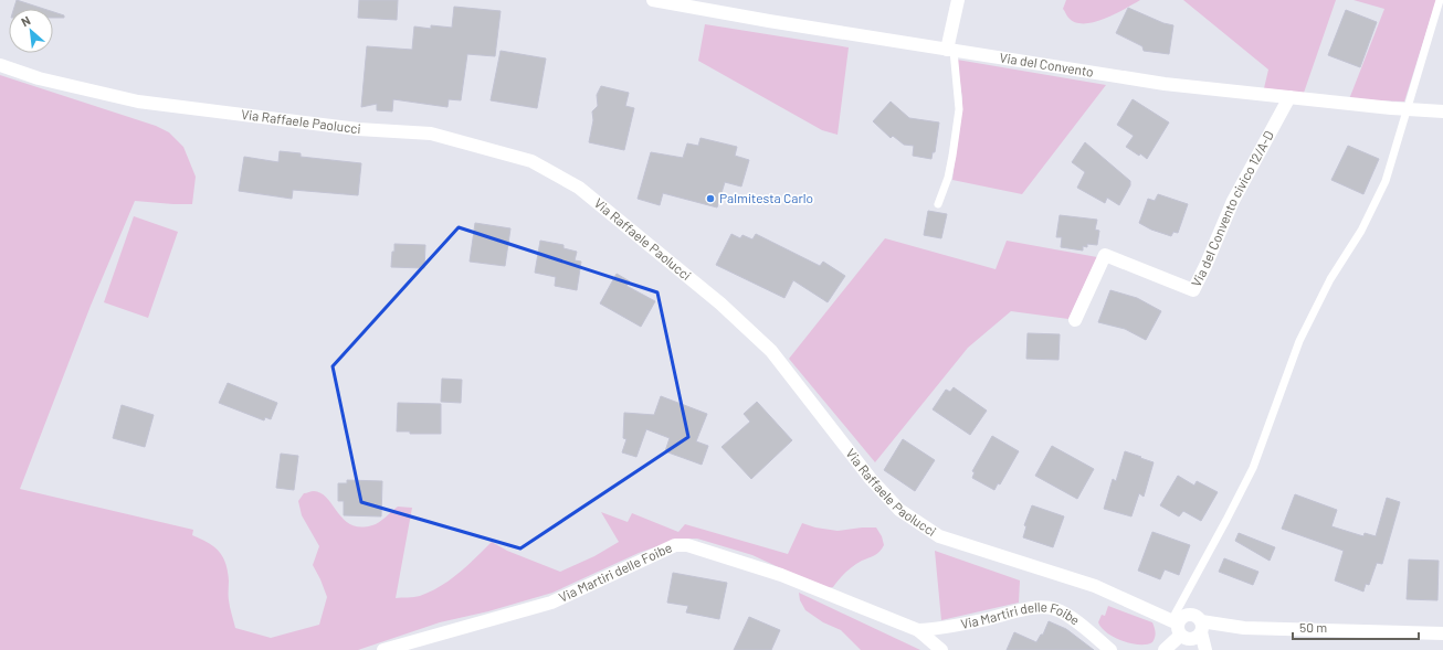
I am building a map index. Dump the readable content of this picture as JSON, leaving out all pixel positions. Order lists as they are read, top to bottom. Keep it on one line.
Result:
{"streets":{"street":["Via del Convento","Via Raffaele Paolucci","Via del Convento civico 12/A-D","Via Martiri delle Foibe"]},"crossings":[["Via del Convento","Via del Convento civico 12/A-D"]],"places":["Palmitesta Carlo"],"scale_bar":"50 m","north":"top left"}
